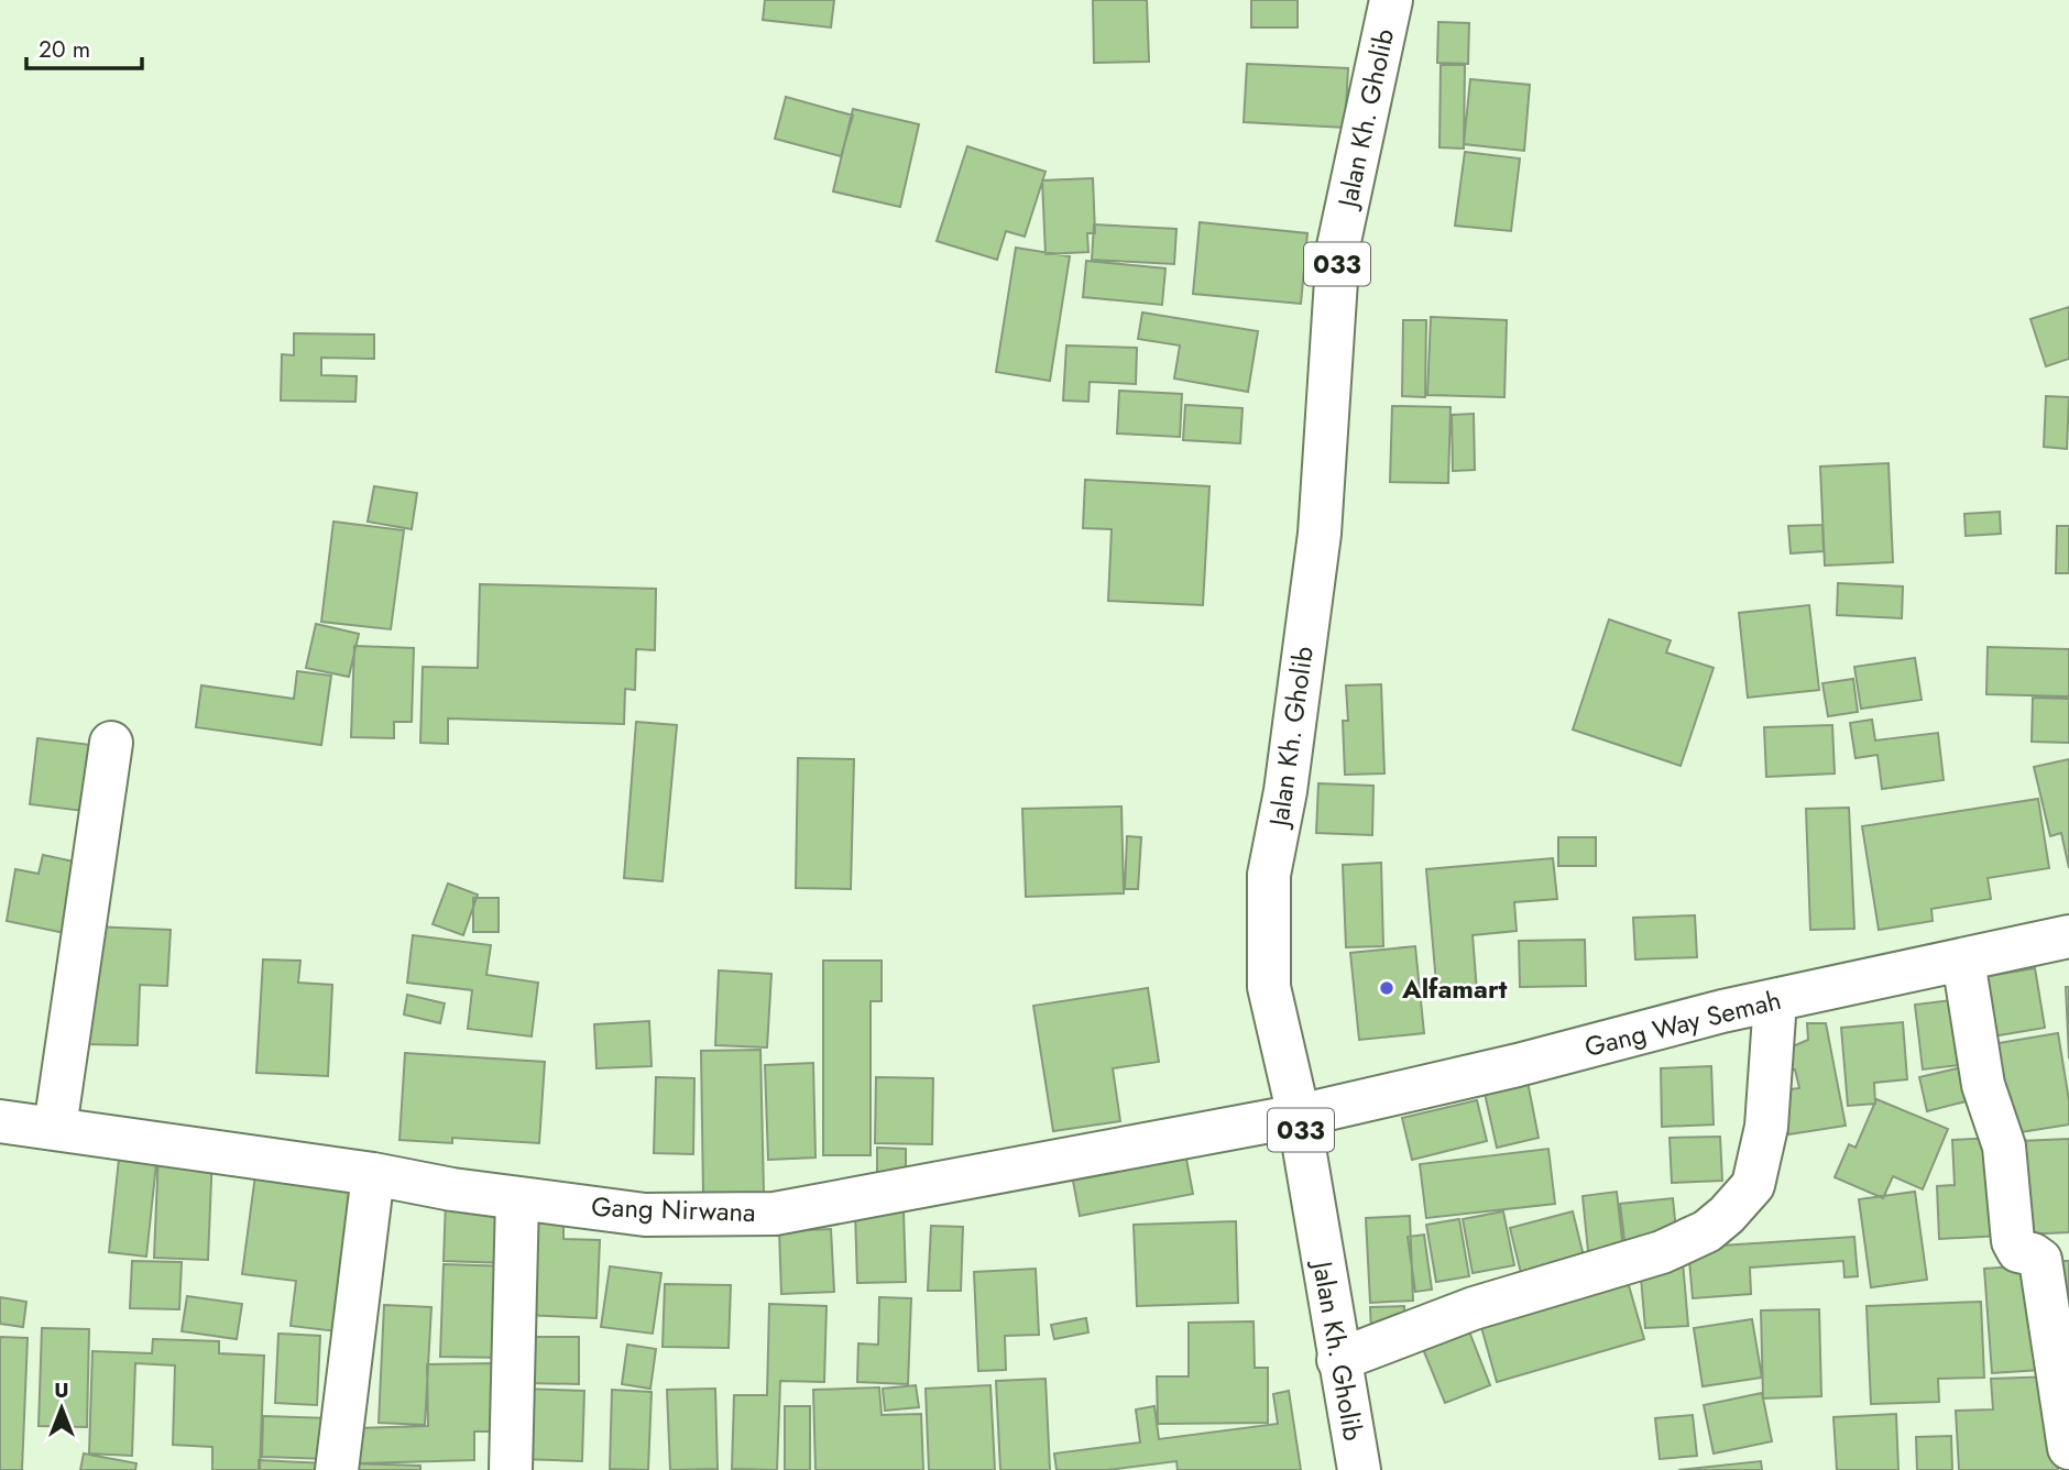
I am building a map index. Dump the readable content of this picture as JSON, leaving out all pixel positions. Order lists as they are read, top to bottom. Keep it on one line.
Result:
{"streets":{"street":["Jalan Kh. Gholib","033","Gang Way Semah","Gang Nirwana"]},"crossings":[["Jalan Kh. Gholib","Gang Way Semah"],["Jalan Kh. Gholib","Gang Nirwana"],["Gang Way Semah","Gang Nirwana"]],"places":["Alfamart"],"scale_bar":"20 m","north":"top"}
